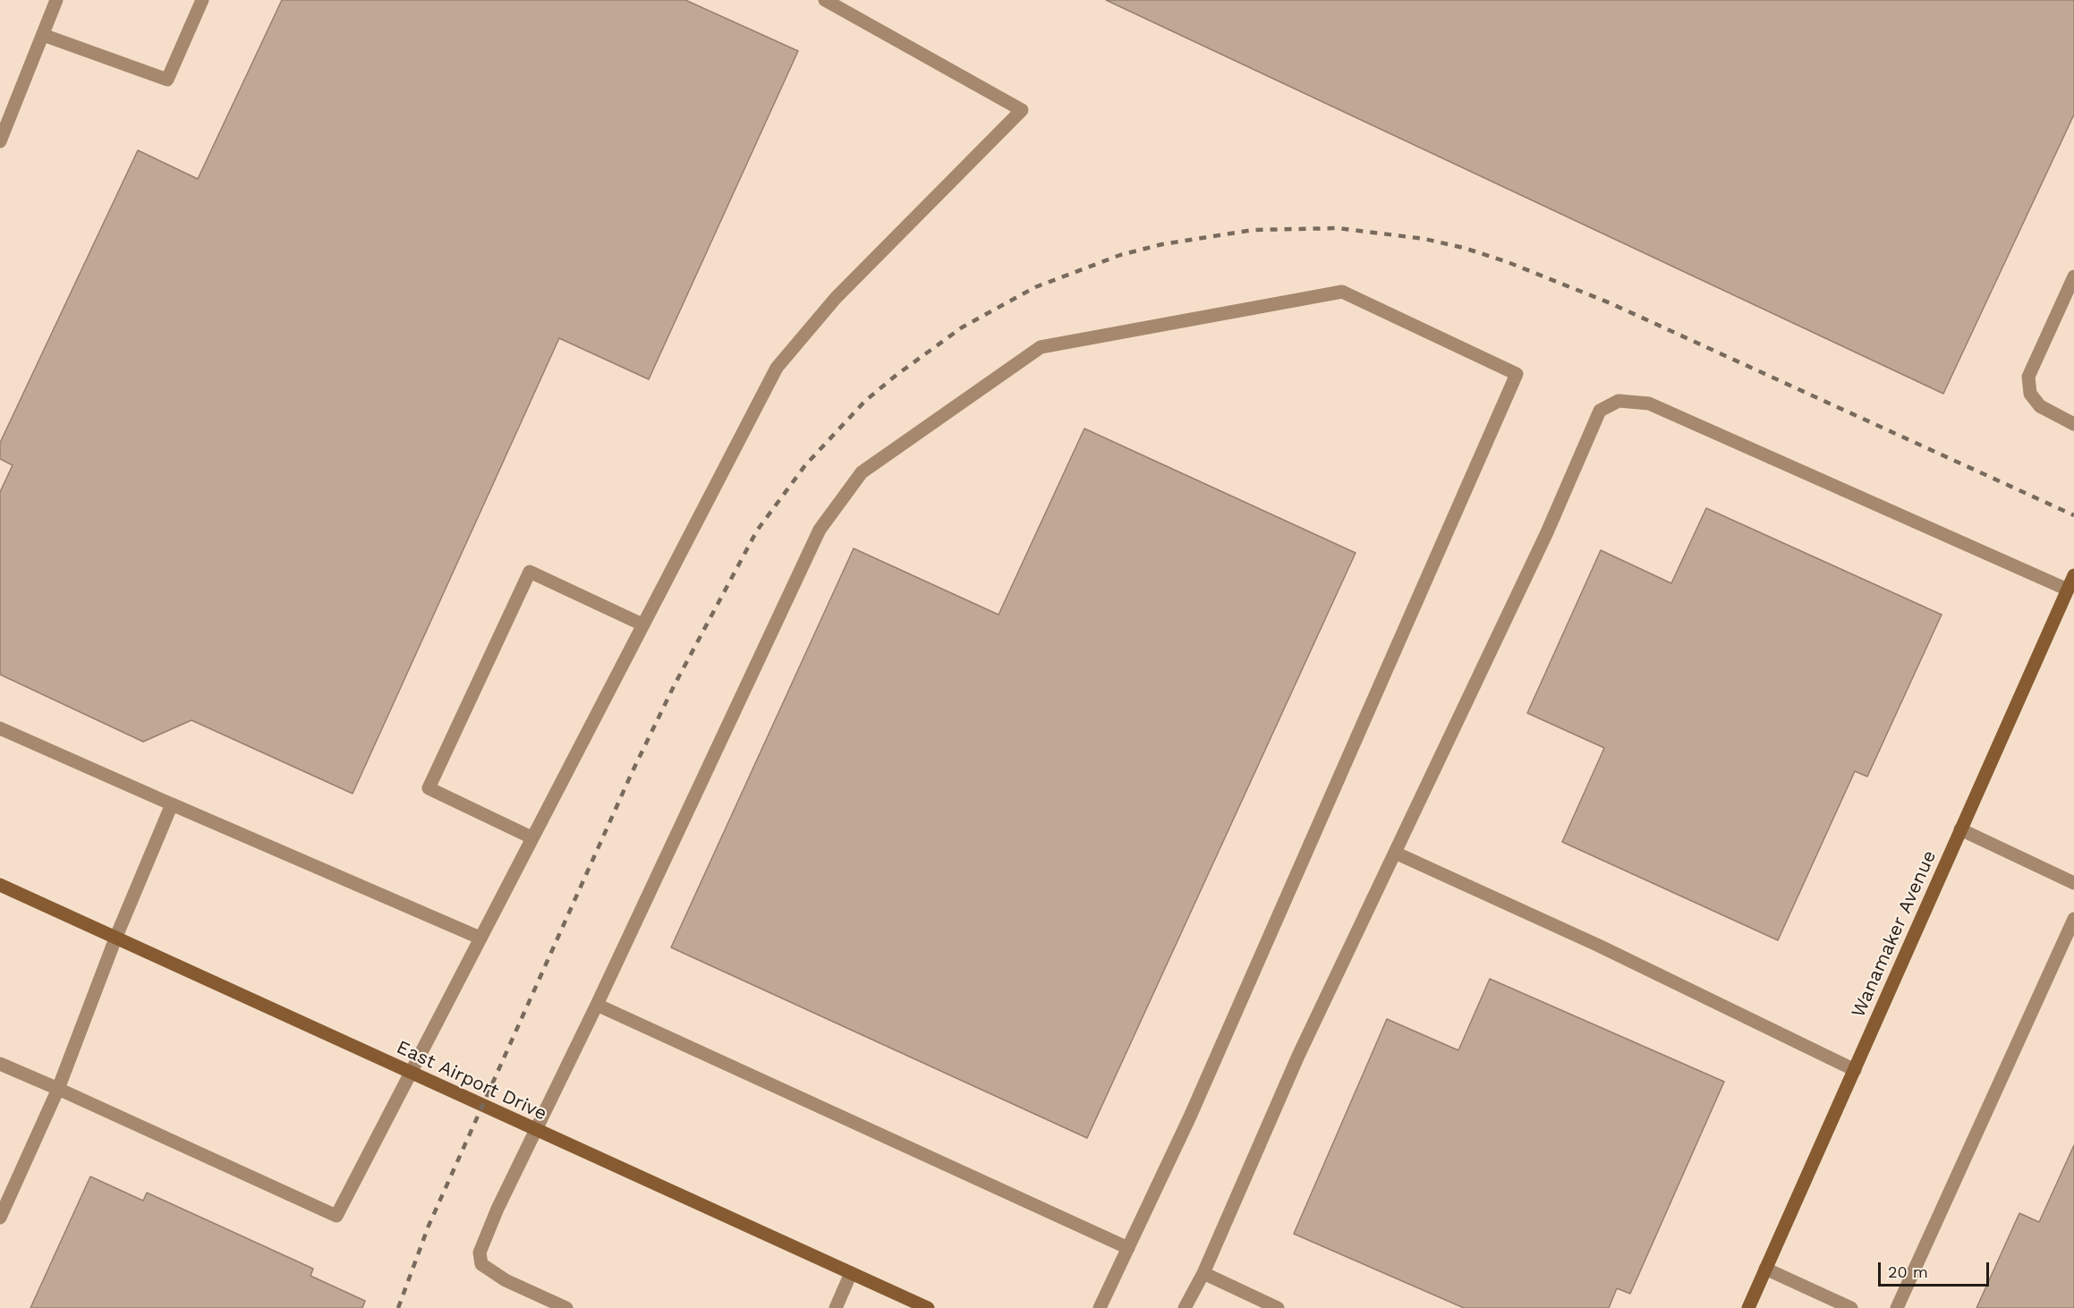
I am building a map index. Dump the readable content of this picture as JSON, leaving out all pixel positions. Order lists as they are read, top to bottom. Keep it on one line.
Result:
{"streets":{"main road":["Wanamaker Avenue","East Airport Drive"]},"scale_bar":"20 m"}
